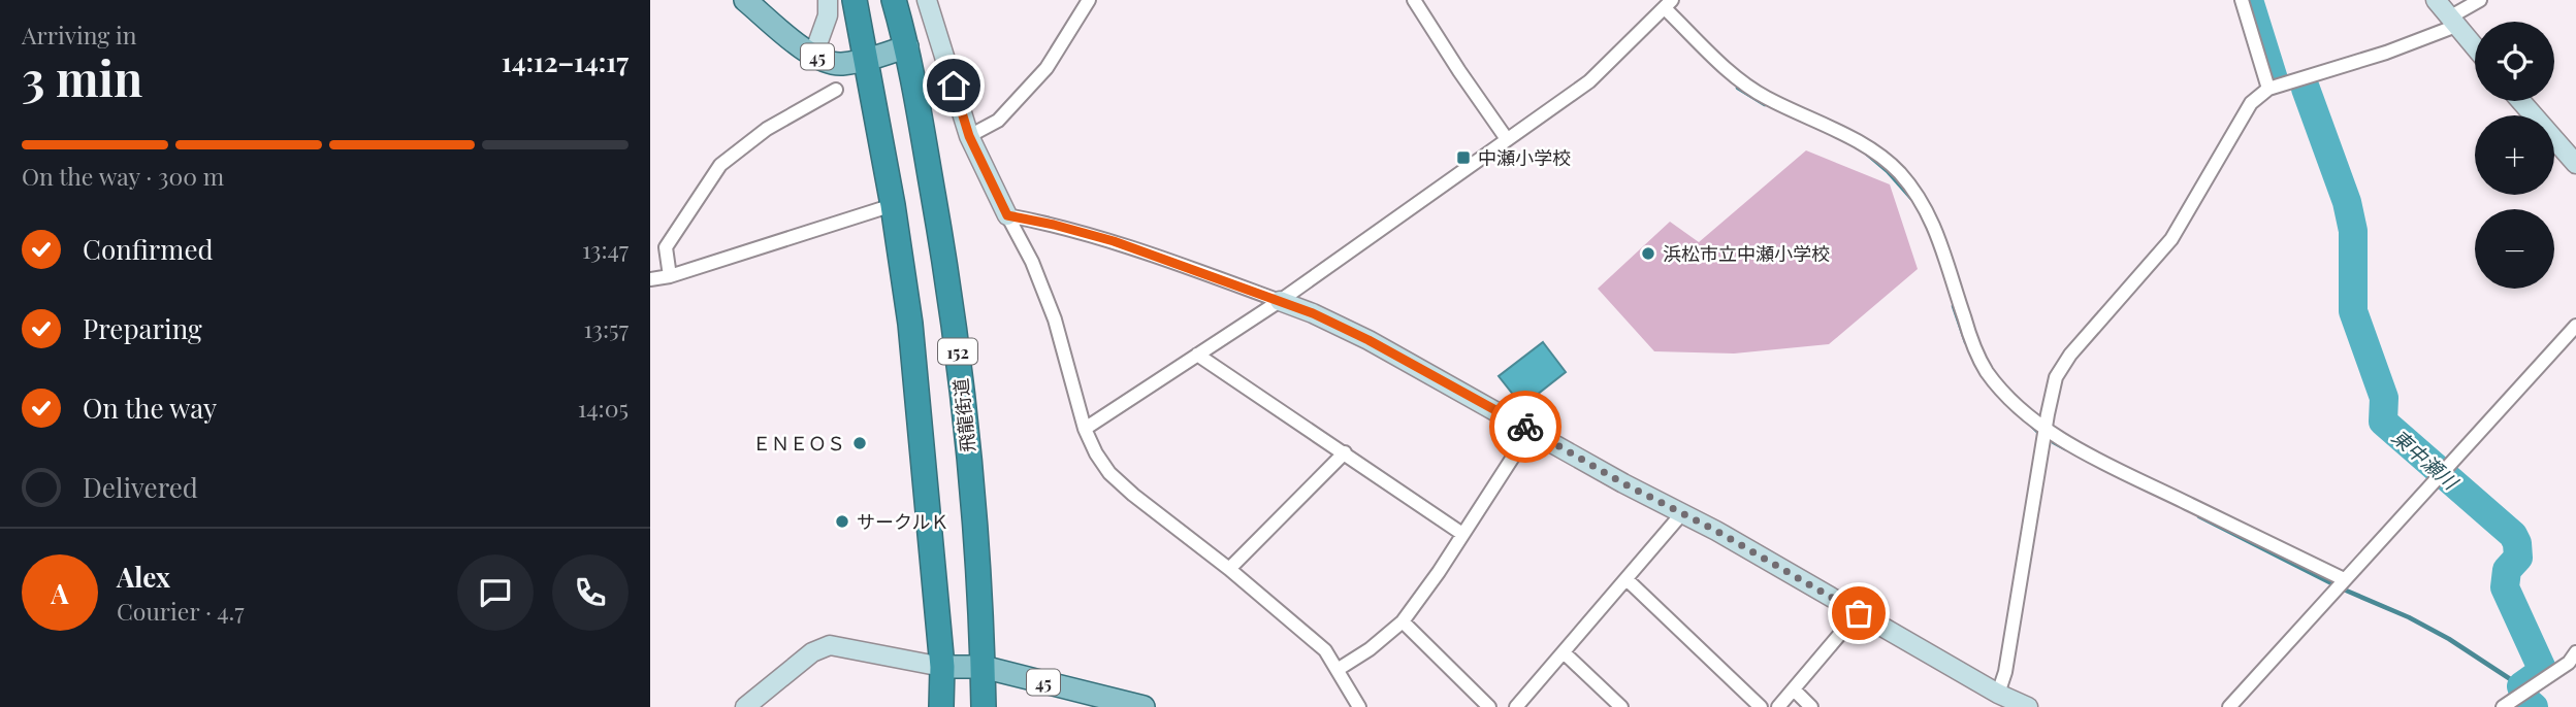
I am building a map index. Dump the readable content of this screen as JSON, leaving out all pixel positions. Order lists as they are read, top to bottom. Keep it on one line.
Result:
{"streets":{"highway":["152","飛龍街道"],"main road":["45"]},"crossings":[["45","152"],["45","飛龍街道"]],"water":["東中瀬川"],"places":{"transit":["中瀬小学校"],"other":["浜松市立中瀬小学校","ＥＮＥＯＳ","サークルＫ"]},"page":{"heading":["3 min","Arriving in","14:12–14:17"],"panel":["Alex","Courier · 4.7"],"map_buttons":["+","−"],"bar":"On the way · 300 m","list":[["Confirmed","13:47"],["Preparing","13:57"],["On the way","14:05"],"Delivered"],"round":"A"}}
